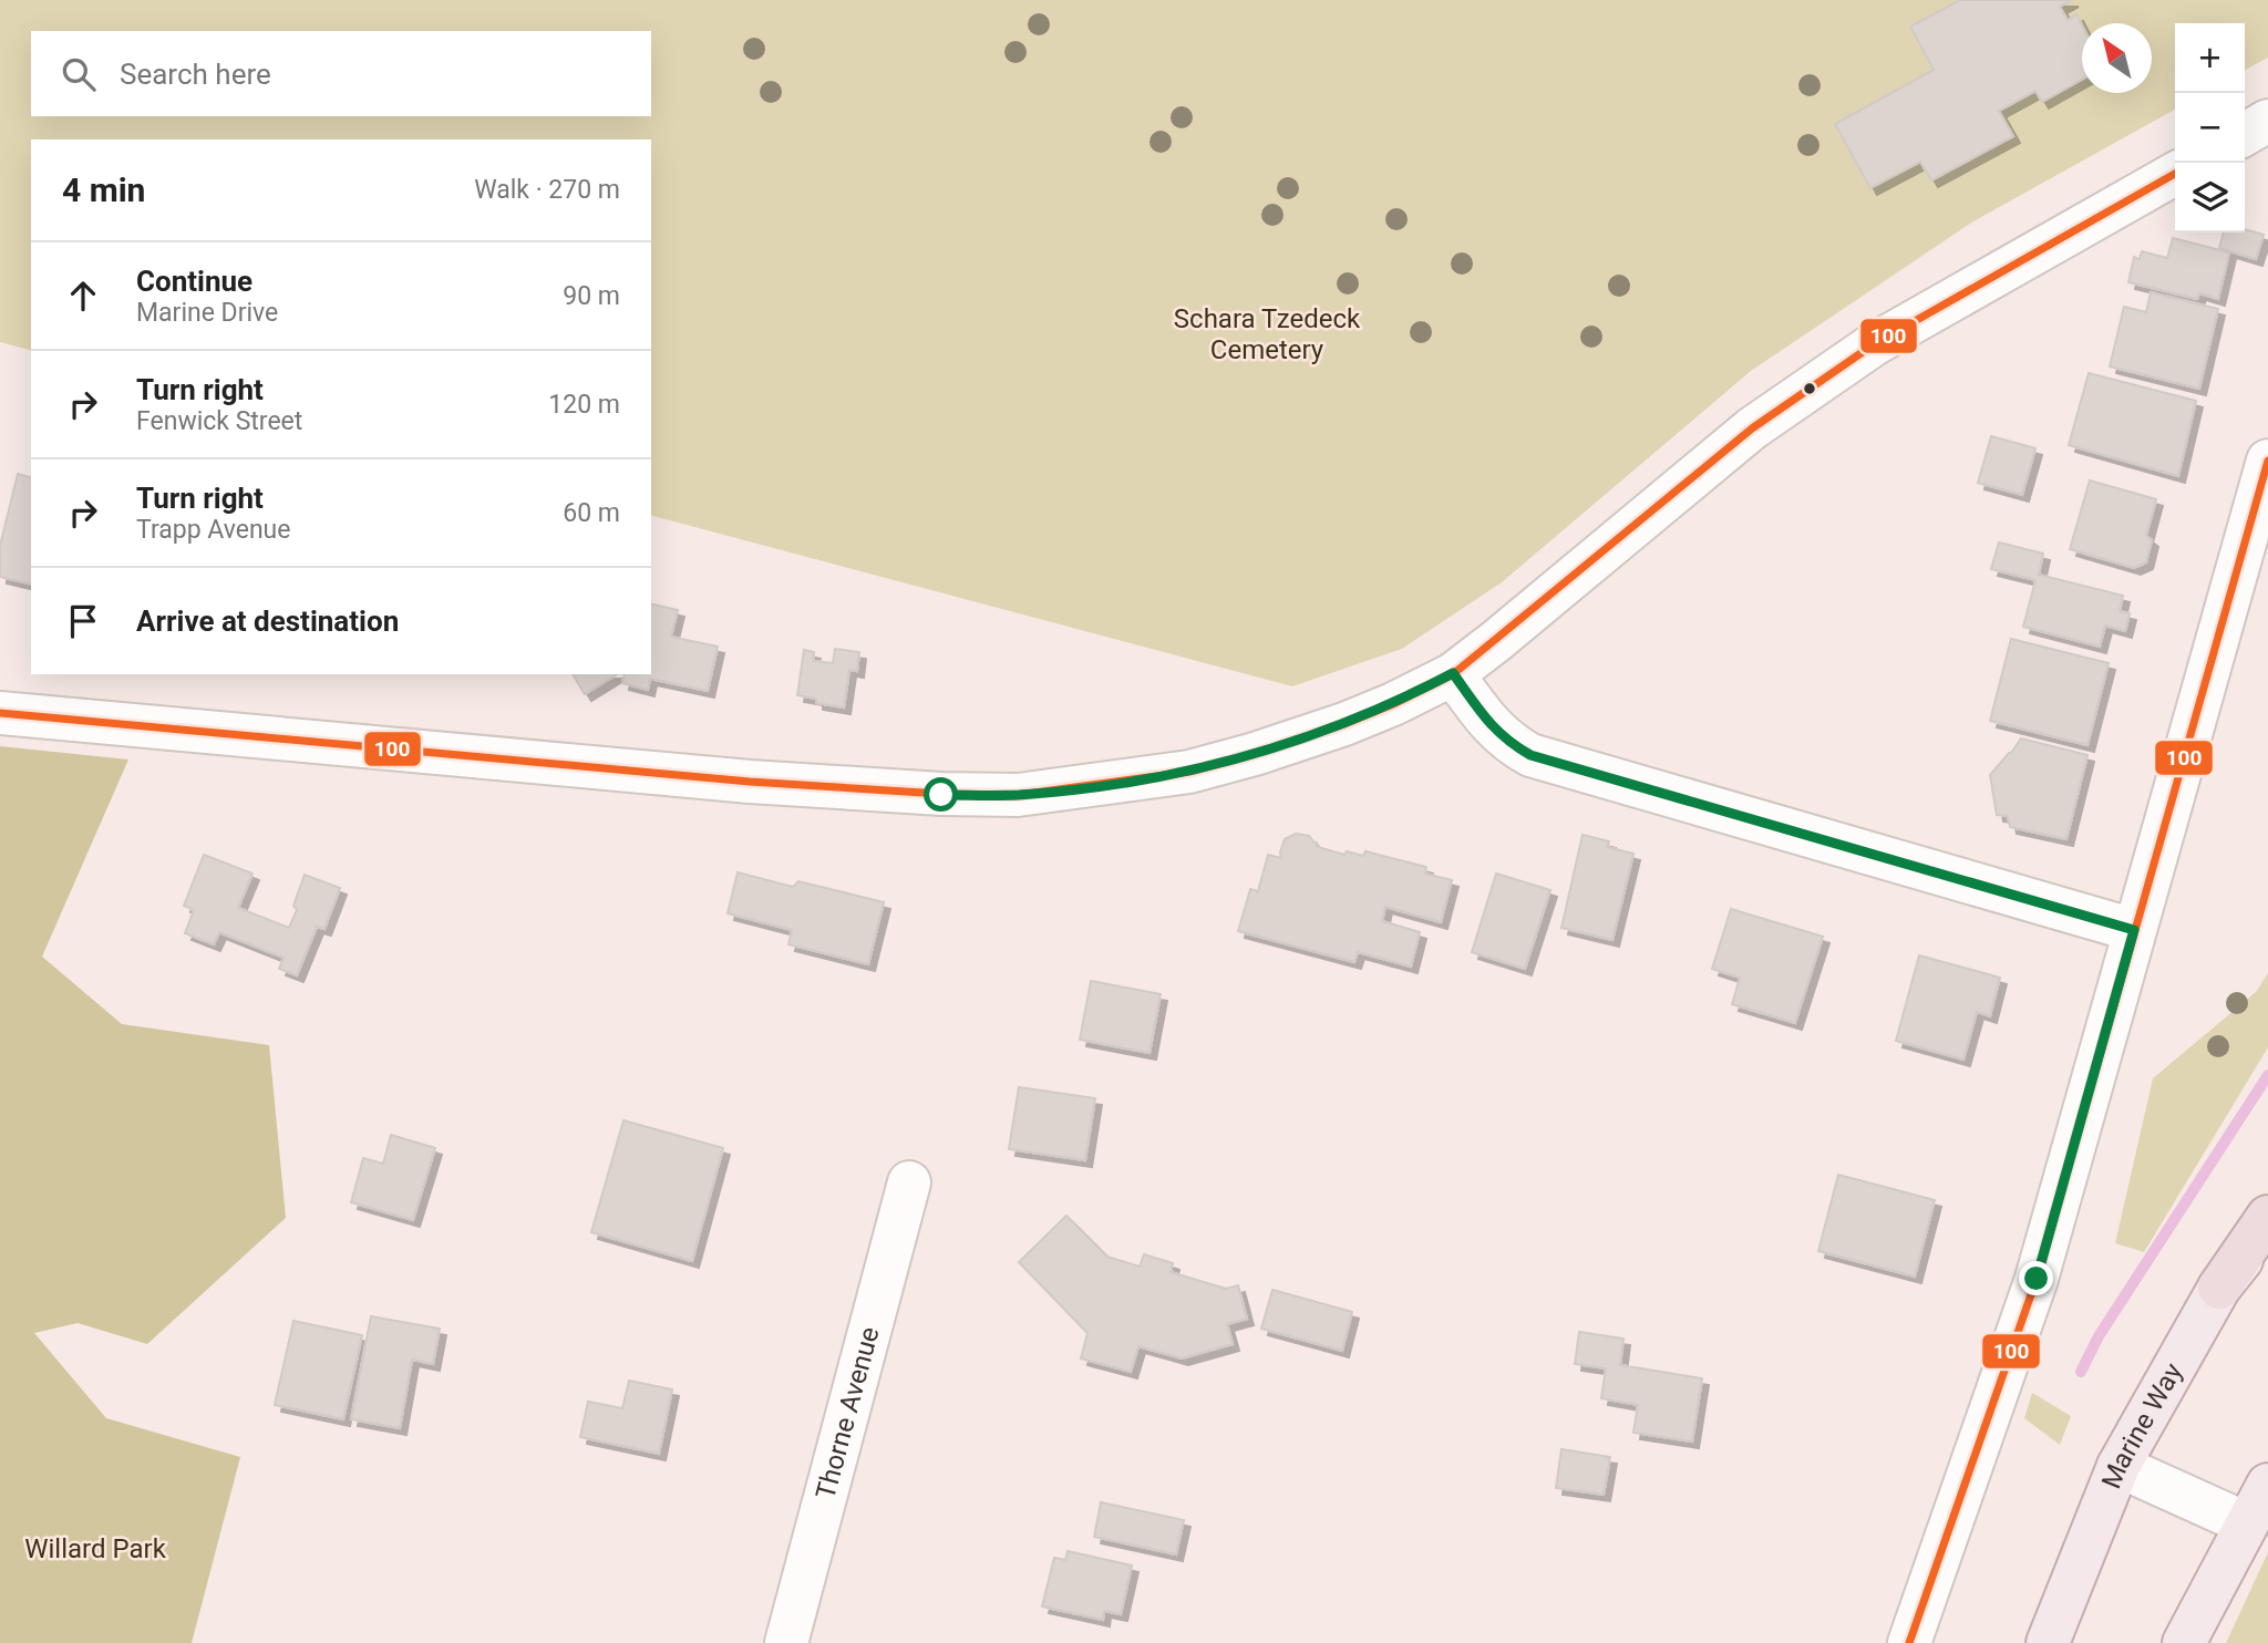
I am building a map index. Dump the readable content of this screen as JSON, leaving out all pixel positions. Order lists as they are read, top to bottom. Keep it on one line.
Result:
{"streets":{"main road":["Marine Way"],"street":["Thorne Avenue"]},"parks":["Schara Tzedeck Cemetery","Willard Park"],"lines":["transit line 100"],"north":"top left","page":{"map_buttons":["+","−"],"search":"Search here","heading":["4 min","Walk · 270 m"],"list":[["Continue","Marine Drive","90 m"],["Turn right","Fenwick Street","120 m"],["Turn right","Trapp Avenue","60 m"],"Arrive at destination"]}}
